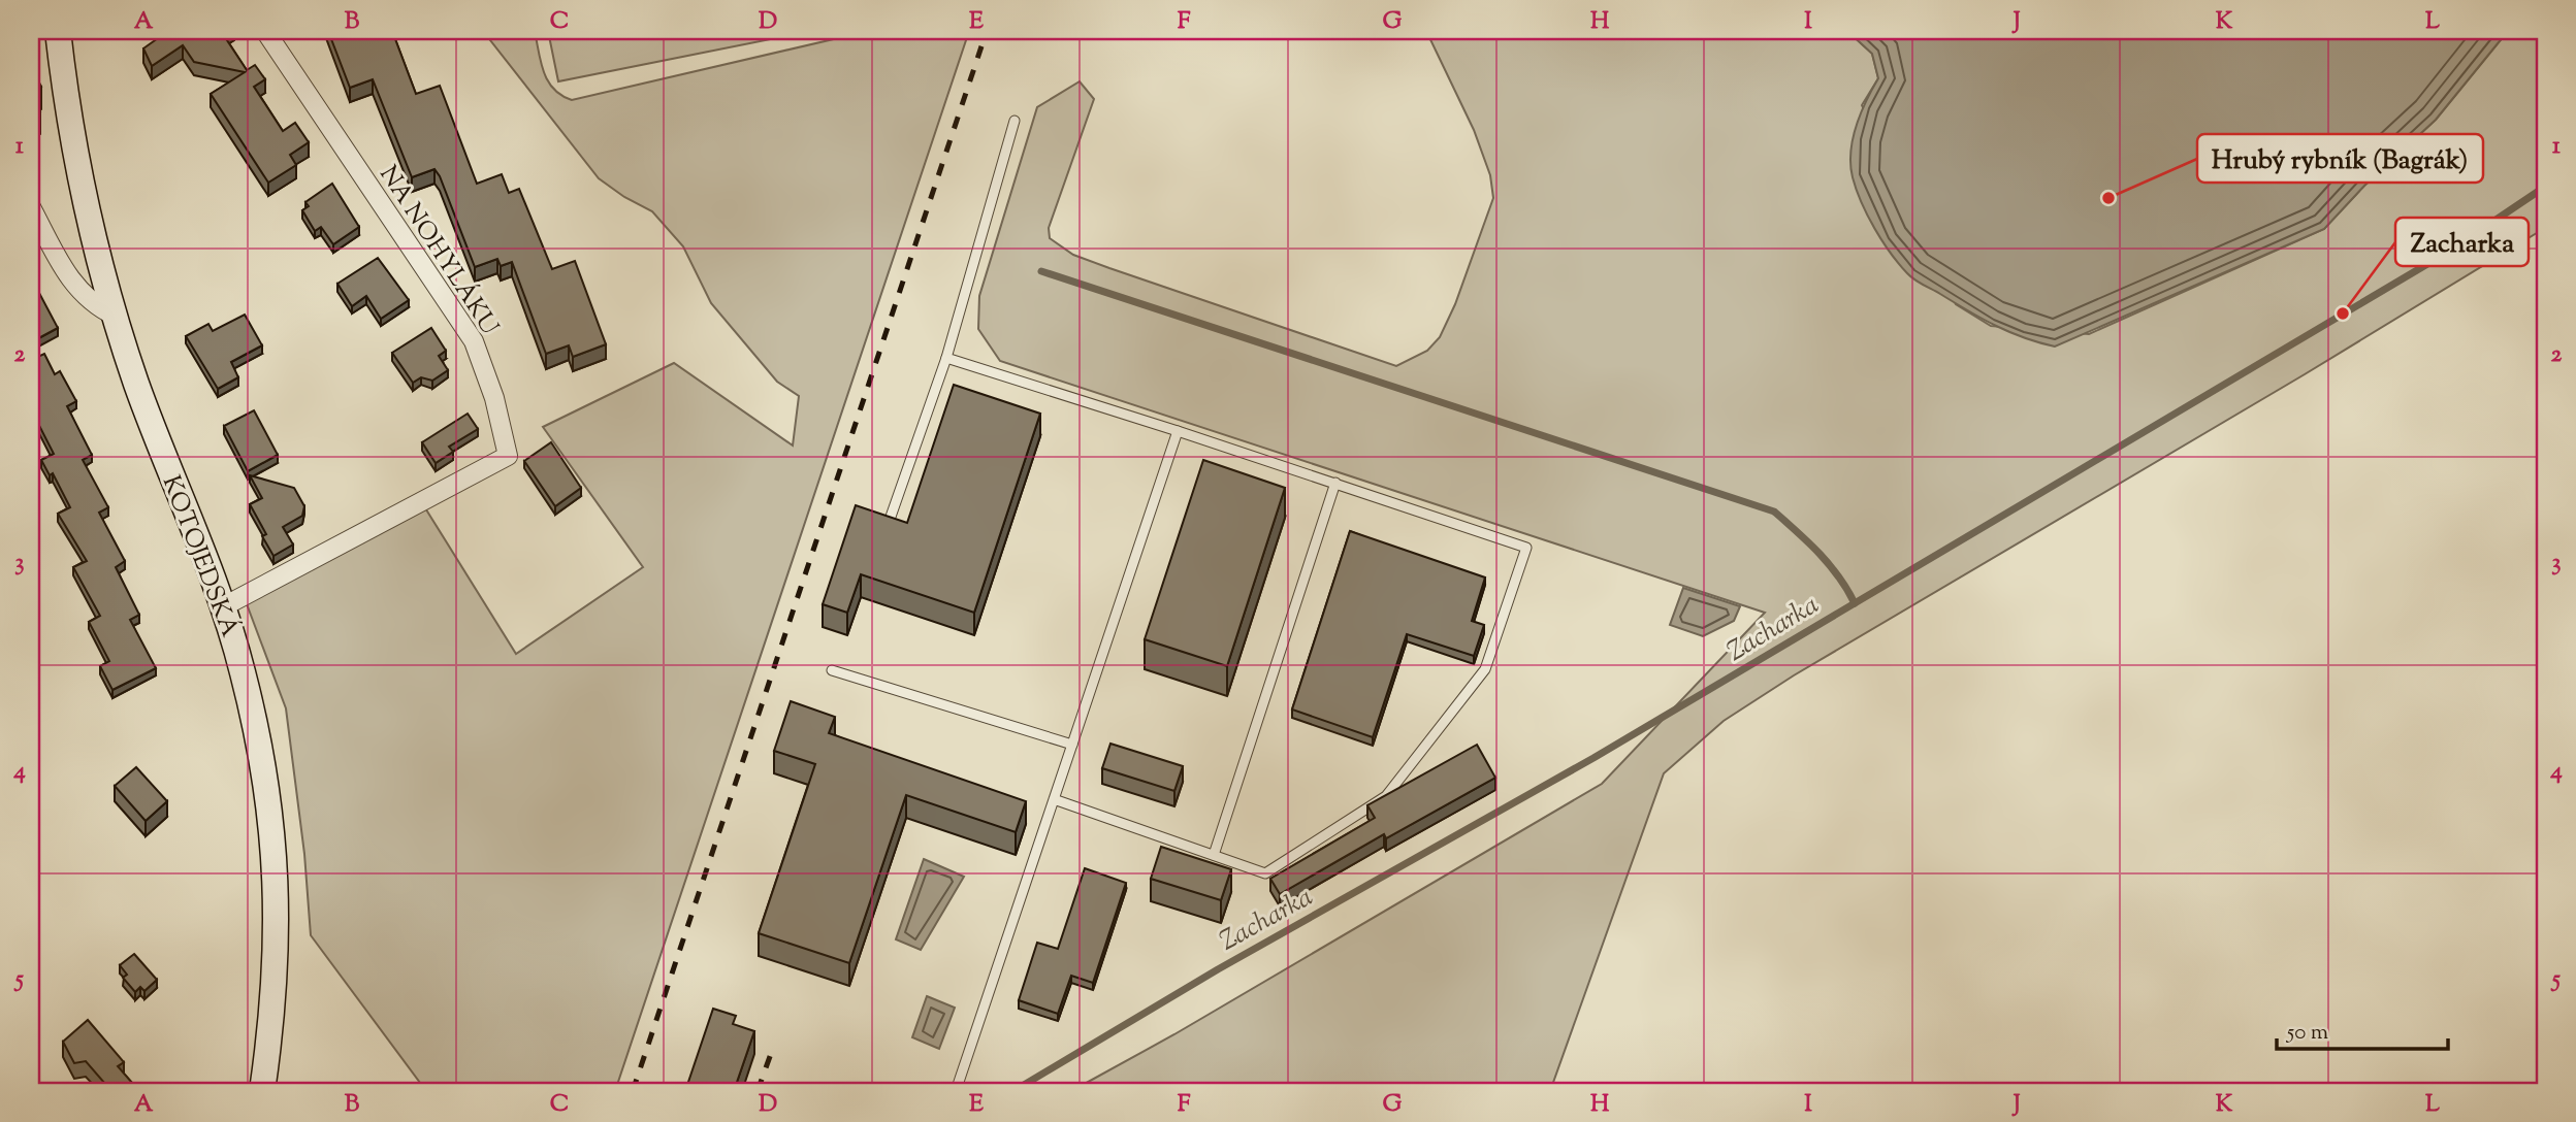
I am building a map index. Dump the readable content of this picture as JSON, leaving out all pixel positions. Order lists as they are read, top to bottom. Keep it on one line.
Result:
{"streets":{"main road":["KOTOJEDSKÁ"],"street":["NA NOHYLÁKU"]},"crossings":[["NA NOHYLÁKU","KOTOJEDSKÁ"]],"water":["Zacharka"],"places":["Hrubý rybník (Bagrák)","Zacharka"],"scale_bar":"50 m","grid":{"columns":["A","B","C","D","E","F","G","H","I","J","K","L"],"rows":["1","2","3","4","5"]}}
